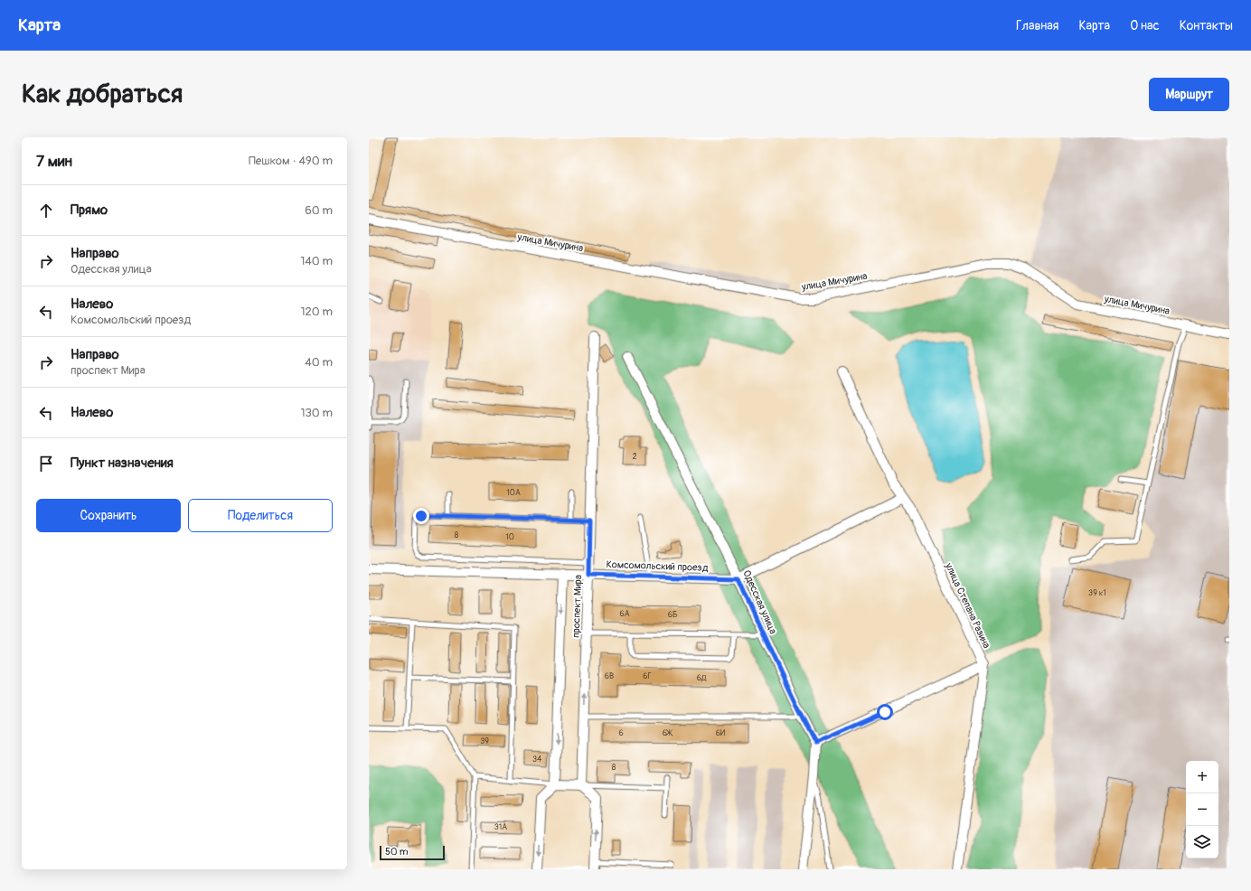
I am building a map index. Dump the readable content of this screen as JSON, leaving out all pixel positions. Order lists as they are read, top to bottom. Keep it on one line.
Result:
{"streets":{"street":["улица Мичурина","Комсомольский проезд","Одесская улица","улица Степана Разина","проспект Мира"]},"crossings":[["Комсомольский проезд","Одесская улица"],["Комсомольский проезд","улица Степана Разина"],["Комсомольский проезд","проспект Мира"]],"house_numbers":["2","10А","8","10","39 к1","6А","6Б","6В","6Г","6Д","6","6Ж","6И","39","34","8","31А"],"scale_bar":"50 m","page":{"header":"Карта","nav":["Главная","Карта","О нас","Контакты"],"buttons":["Маршрут",["Сохранить","Поделиться"]],"title":"Как добраться","heading":["7 мин","Пешком · 490 m"],"list":[["Прямо","60 m"],["Направо","Одесская улица","140 m"],["Налево","Комсомольский проезд","120 m"],["Направо","проспект Мира","40 m"],["Налево","130 m"],"Пункт назначения"],"map_buttons":["+","−"],"scale":"50 m"}}
